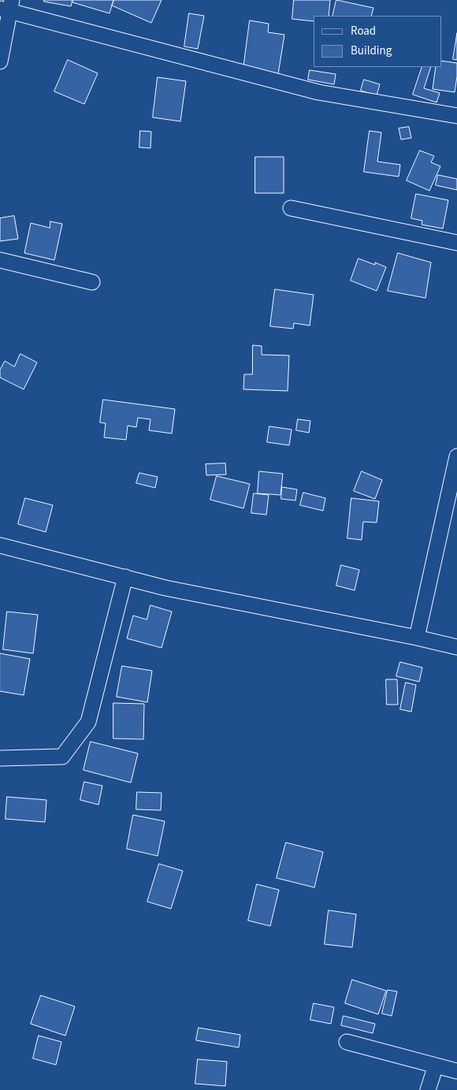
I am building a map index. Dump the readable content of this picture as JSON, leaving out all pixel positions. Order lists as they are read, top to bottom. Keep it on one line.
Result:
{"legend":["Road","Building"]}
